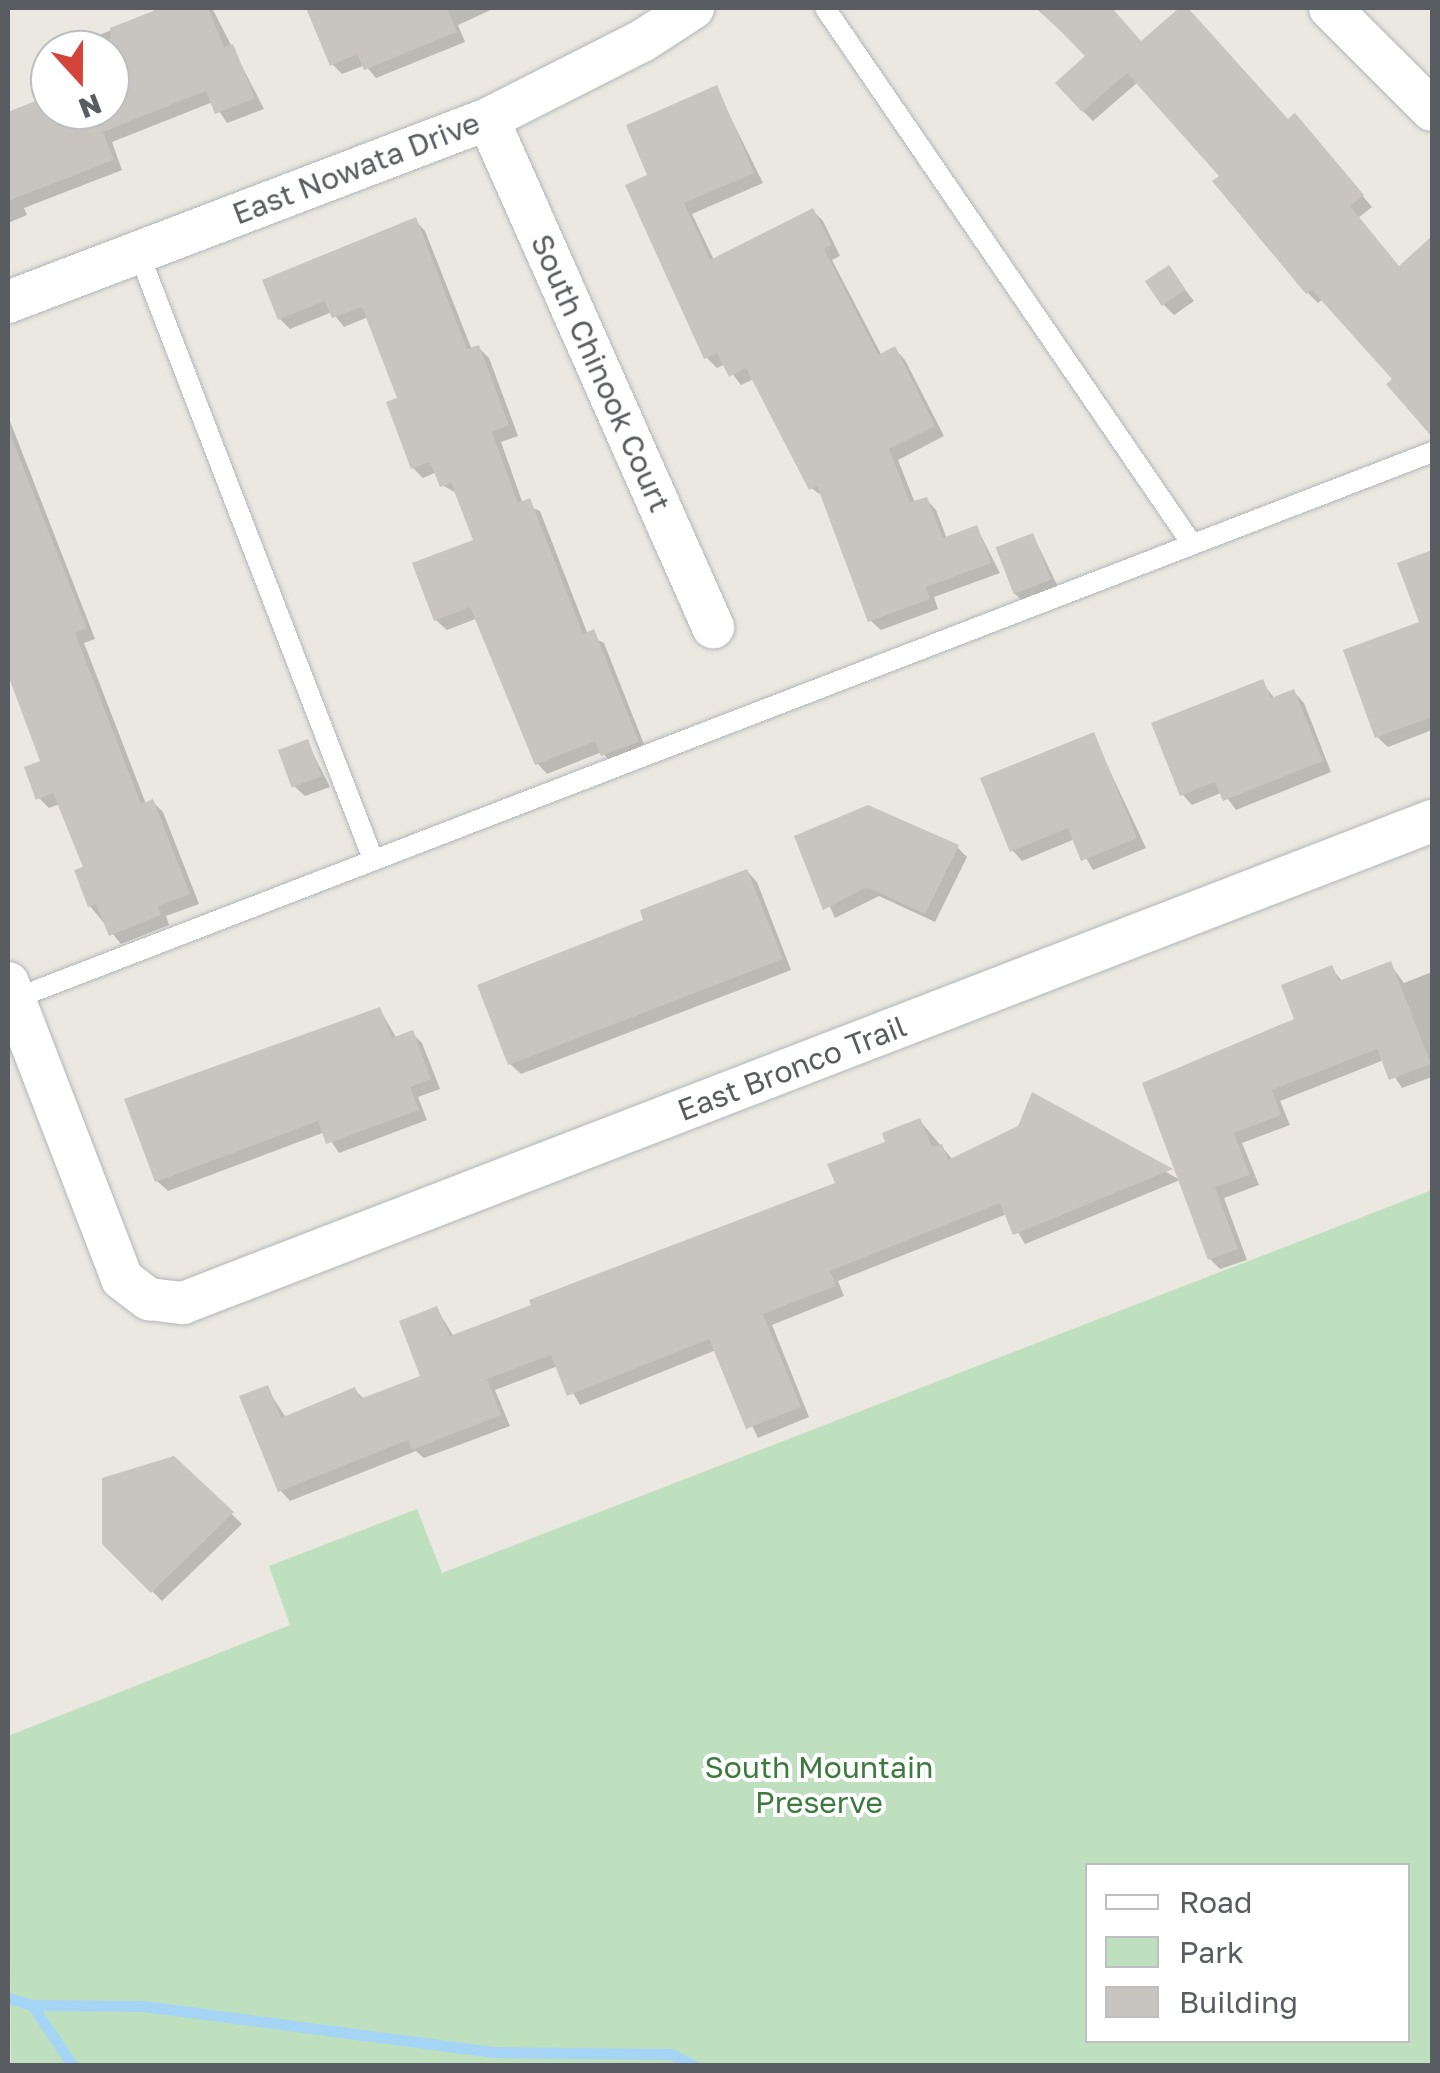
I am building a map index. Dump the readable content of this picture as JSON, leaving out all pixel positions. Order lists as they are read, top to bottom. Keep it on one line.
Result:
{"streets":{"street":["East Nowata Drive","South Chinook Court","East Bronco Trail"]},"crossings":[["East Nowata Drive","South Chinook Court"]],"parks":["South Mountain Preserve"],"legend":["Road","Park","Building"],"north":"bottom"}
